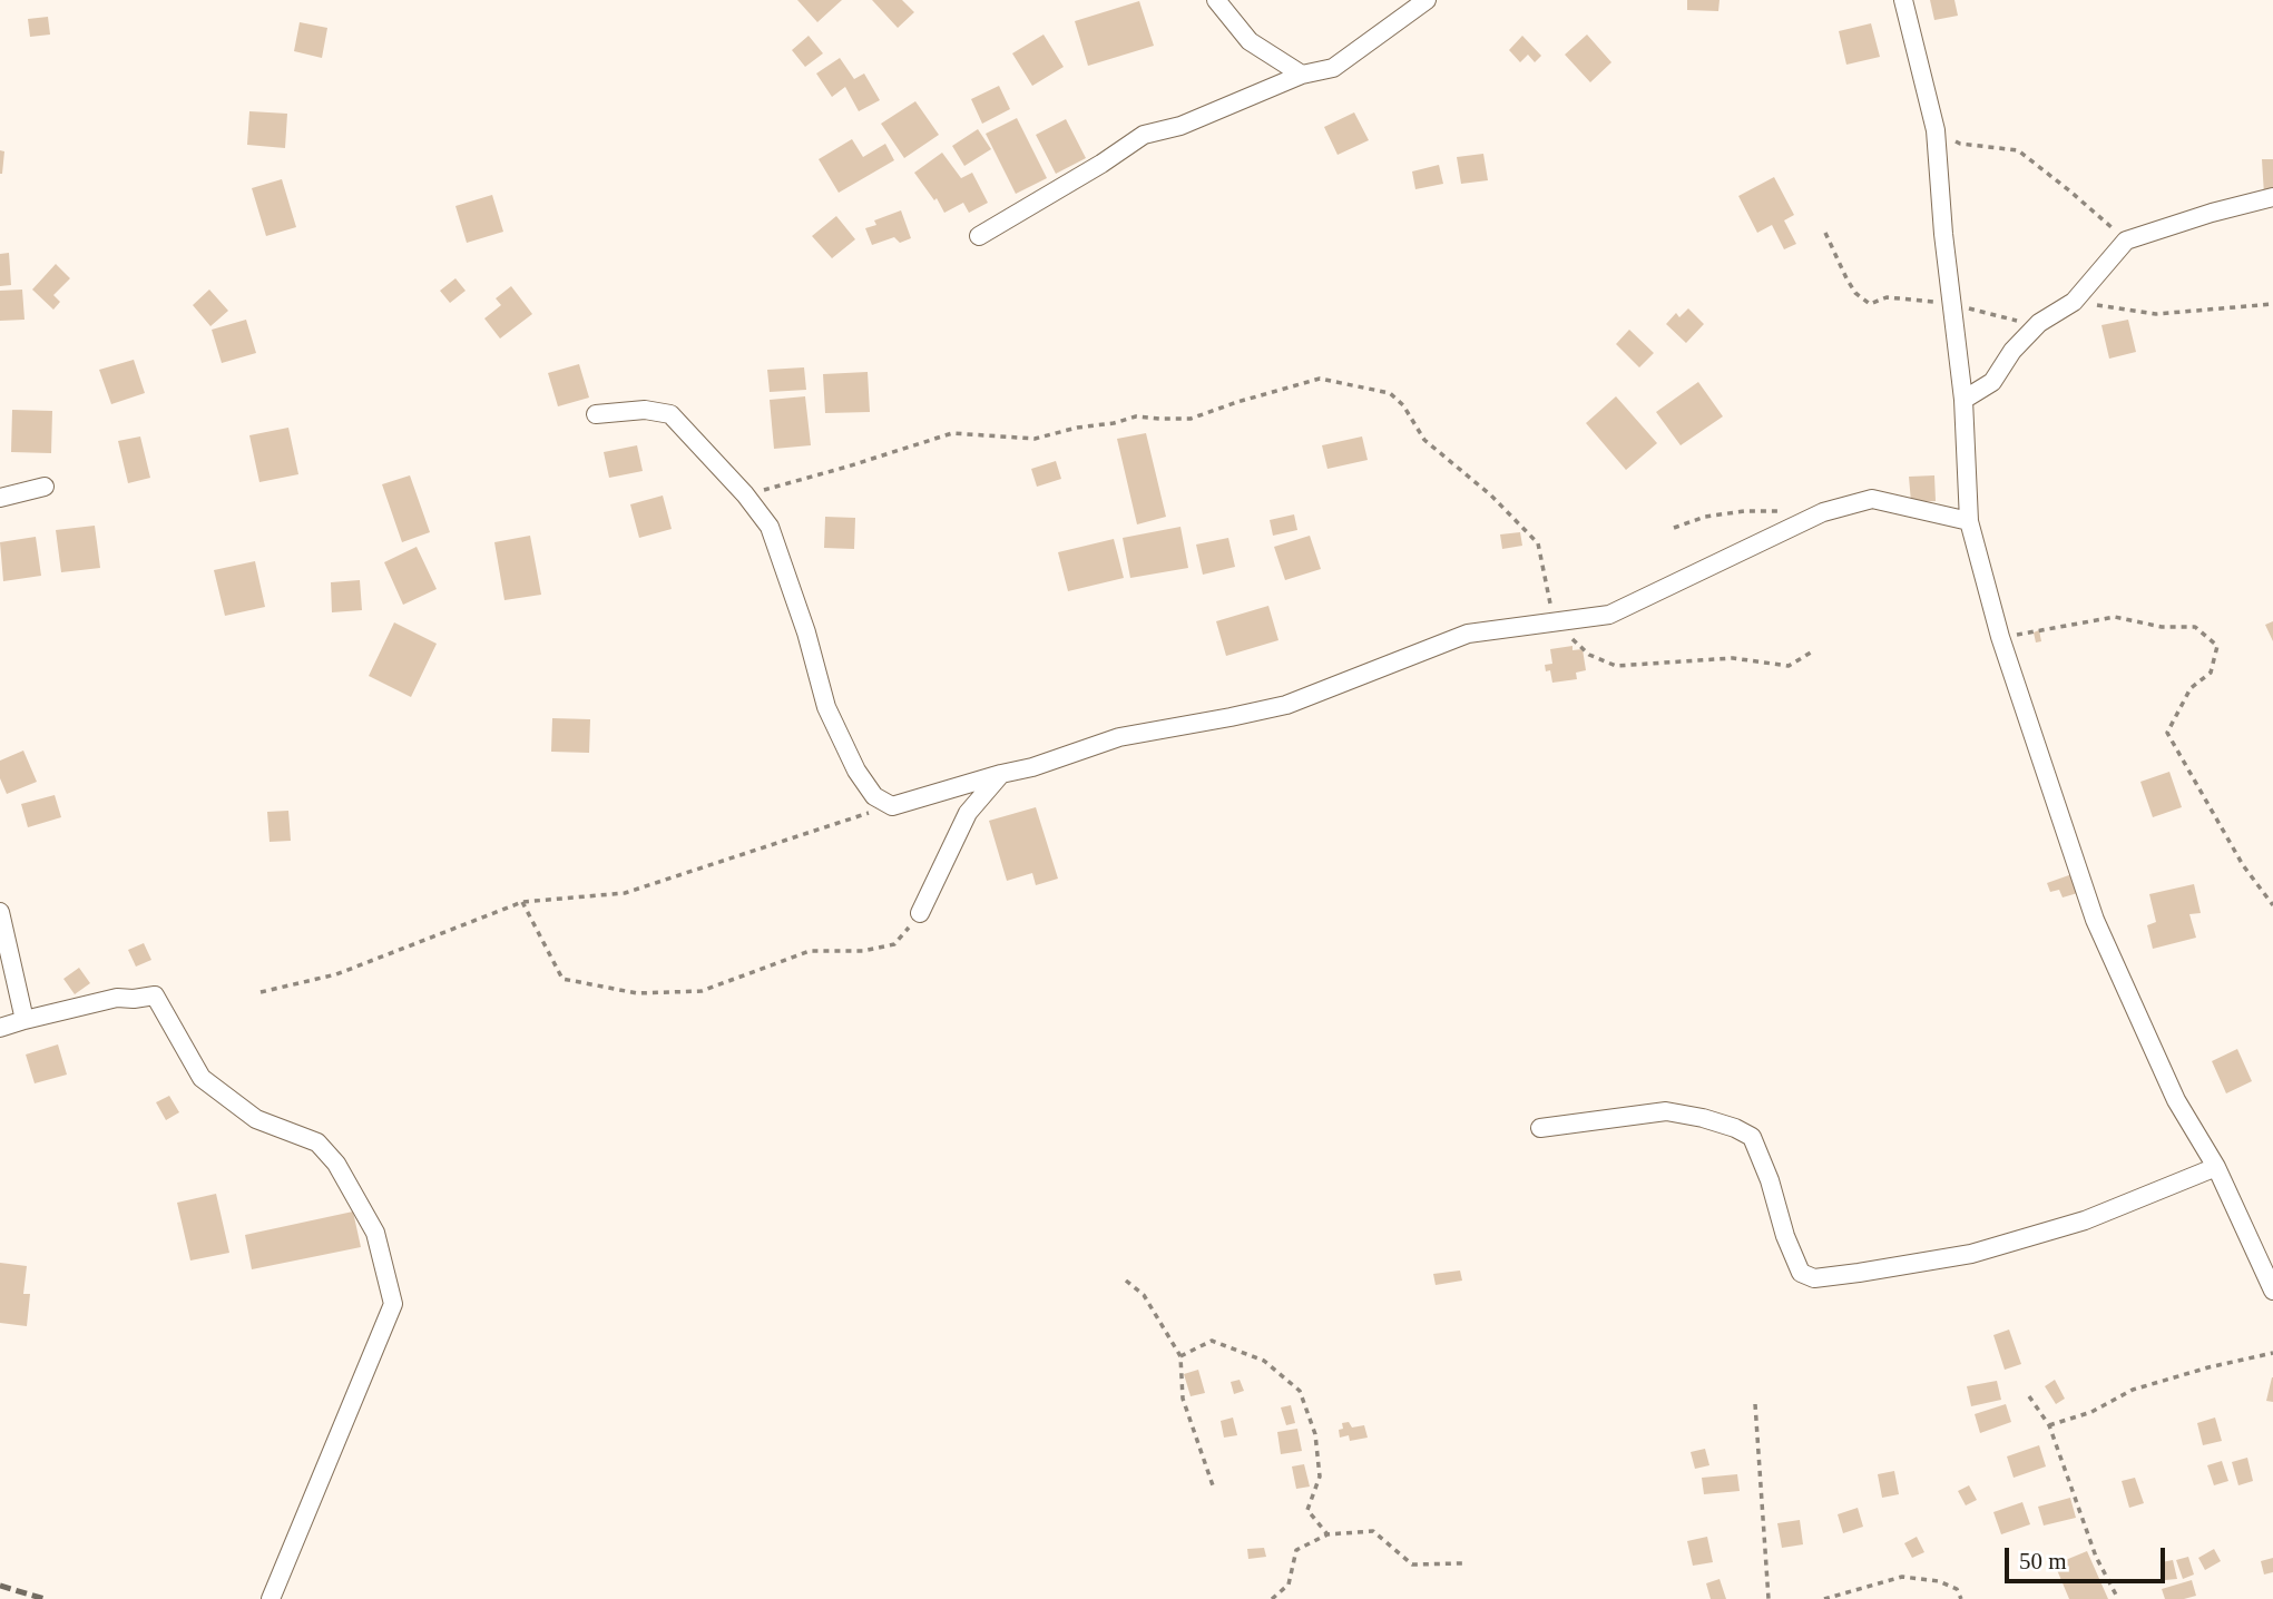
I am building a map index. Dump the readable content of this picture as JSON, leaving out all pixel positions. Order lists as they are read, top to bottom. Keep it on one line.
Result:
{"scale_bar":"50 m"}
